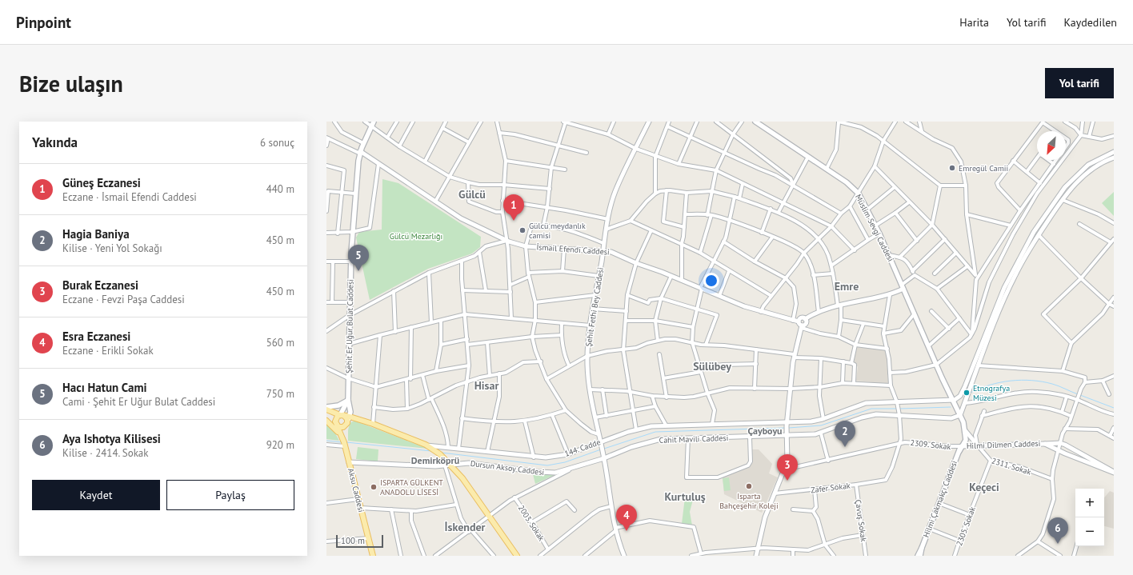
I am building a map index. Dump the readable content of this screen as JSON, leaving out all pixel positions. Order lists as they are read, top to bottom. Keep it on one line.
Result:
{"streets":{"main road":["Müslim Sevgi Caddesi","Şehit Er Uğur Bulat Caddesi","144. Cadde","Aksu Caddesi","Hilmi Çakmakçı Caddesi"],"street":["İsmail Efendi Caddesi","Şehit Fethi Bey Caddesi","Cahit Mavili Caddesi","2309. Sokak","Hilmi Dilmen Caddesi","2311. Sokak","Dursun Aksoy Caddesi","Zafer Sokak","Çavuş Sokak","2003. Sokak","2305. Sokak"]},"crossings":[["Müslim Sevgi Caddesi","Cahit Mavili Caddesi"],["Müslim Sevgi Caddesi","2309. Sokak"],["Müslim Sevgi Caddesi","Hilmi Dilmen Caddesi"],["Müslim Sevgi Caddesi","144. Cadde"],["Müslim Sevgi Caddesi","Hilmi Çakmakçı Caddesi"],["İsmail Efendi Caddesi","Şehit Fethi Bey Caddesi"],["İsmail Efendi Caddesi","Şehit Er Uğur Bulat Caddesi"],["Şehit Fethi Bey Caddesi","Cahit Mavili Caddesi"],["Şehit Fethi Bey Caddesi","144. Cadde"],["Şehit Er Uğur Bulat Caddesi","144. Cadde"],["Şehit Er Uğur Bulat Caddesi","Aksu Caddesi"],["Cahit Mavili Caddesi","Dursun Aksoy Caddesi"],["Cahit Mavili Caddesi","2003. Sokak"],["2309. Sokak","Hilmi Dilmen Caddesi"],["2309. Sokak","Zafer Sokak"],["2309. Sokak","Hilmi Çakmakçı Caddesi"],["Hilmi Dilmen Caddesi","2311. Sokak"],["Hilmi Dilmen Caddesi","Hilmi Çakmakçı Caddesi"],["144. Cadde","Aksu Caddesi"],["2311. Sokak","2305. Sokak"],["Dursun Aksoy Caddesi","Aksu Caddesi"],["Zafer Sokak","Çavuş Sokak"]],"districts":["Gülcü","Emre","Sülübey","Hisar","Çayboyu","Demirköprü","Keçeci","Kurtuluş","İskender"],"parks":["Gülcü Mezarlığı"],"places":["Emregül Camii","Gülcü meydanlık camisi","Etnografya Müzesi","Isparta Bahçeşehir Koleji","ISPARTA GÜLKENT ANADOLU LİSESİ"],"scale_bar":"100 m","north":"bottom left","page":{"header":"Pinpoint","nav":["Harita","Yol tarifi","Kaydedilen"],"buttons":["Yol tarifi",["Kaydet","Paylaş"]],"title":"Bize ulaşın","heading":["Yakında","6 sonuç"],"list":[{"mark":"1","name":"Güneş Eczanesi","note":"Eczane · İsmail Efendi Caddesi","value":"440 m"},{"mark":"2","name":"Hagia Baniya","note":"Kilise · Yeni Yol Sokağı","value":"450 m"},{"mark":"3","name":"Burak Eczanesi","note":"Eczane · Fevzi Paşa Caddesi","value":"450 m"},{"mark":"4","name":"Esra Eczanesi","note":"Eczane · Erikli Sokak","value":"560 m"},{"mark":"5","name":"Hacı Hatun Cami","note":"Cami · Şehit Er Uğur Bulat Caddesi","value":"750 m"},{"mark":"6","name":"Aya Ishotya Kilisesi","note":"Kilise · 2414. Sokak","value":"920 m"}],"pins":["1","5","2","3","4","6"],"map_buttons":["+","−"],"scale":"100 m"}}
